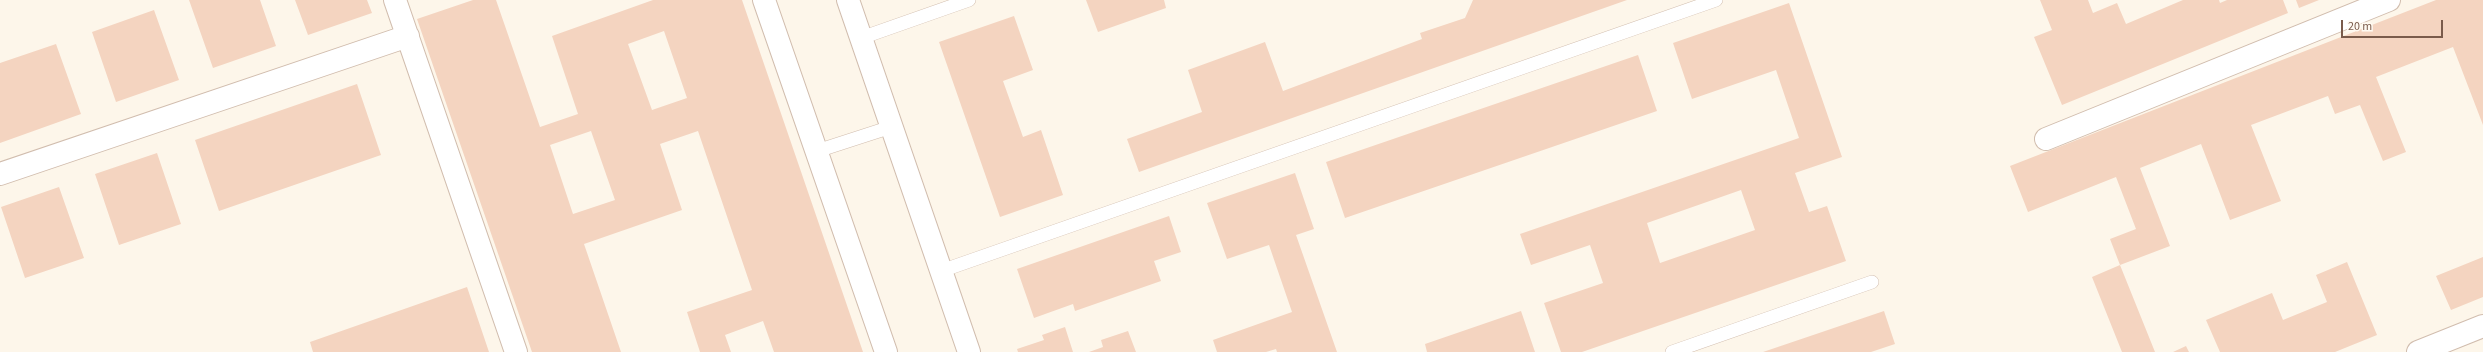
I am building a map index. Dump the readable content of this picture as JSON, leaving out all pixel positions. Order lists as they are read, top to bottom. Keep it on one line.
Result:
{"scale_bar":"20 m"}
